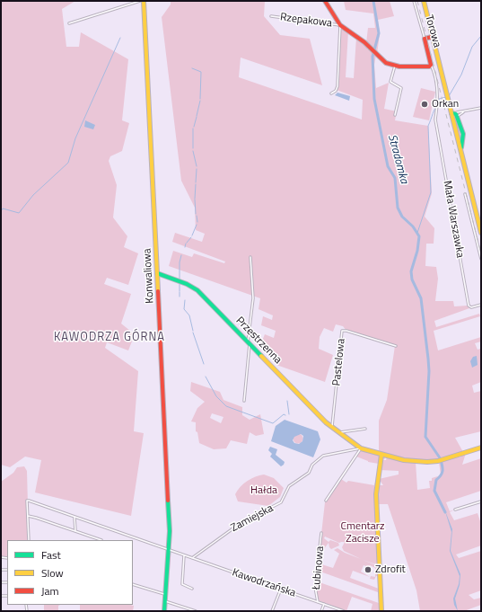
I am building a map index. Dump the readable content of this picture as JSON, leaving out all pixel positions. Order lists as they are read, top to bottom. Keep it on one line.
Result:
{"streets":{"street":["Rzepakowa","Torowa","Mała Warszawka","Konwaliowa","Przestrzenna","Pastelowa","Zamiejska","Łubinowa","Kawodrzańska"]},"crossings":[["Torowa","Mała Warszawka"],["Konwaliowa","Przestrzenna"],["Konwaliowa","Kawodrzańska"],["Przestrzenna","Pastelowa"],["Przestrzenna","Zamiejska"],["Zamiejska","Kawodrzańska"],["Łubinowa","Kawodrzańska"]],"districts":["KAWODRZA GÓRNA"],"water":["Stradomka"],"parks":["Hałda","Cmentarz Zacisze"],"places":["Orkan","Zdrofit"],"legend":["Fast","Slow","Jam"]}
